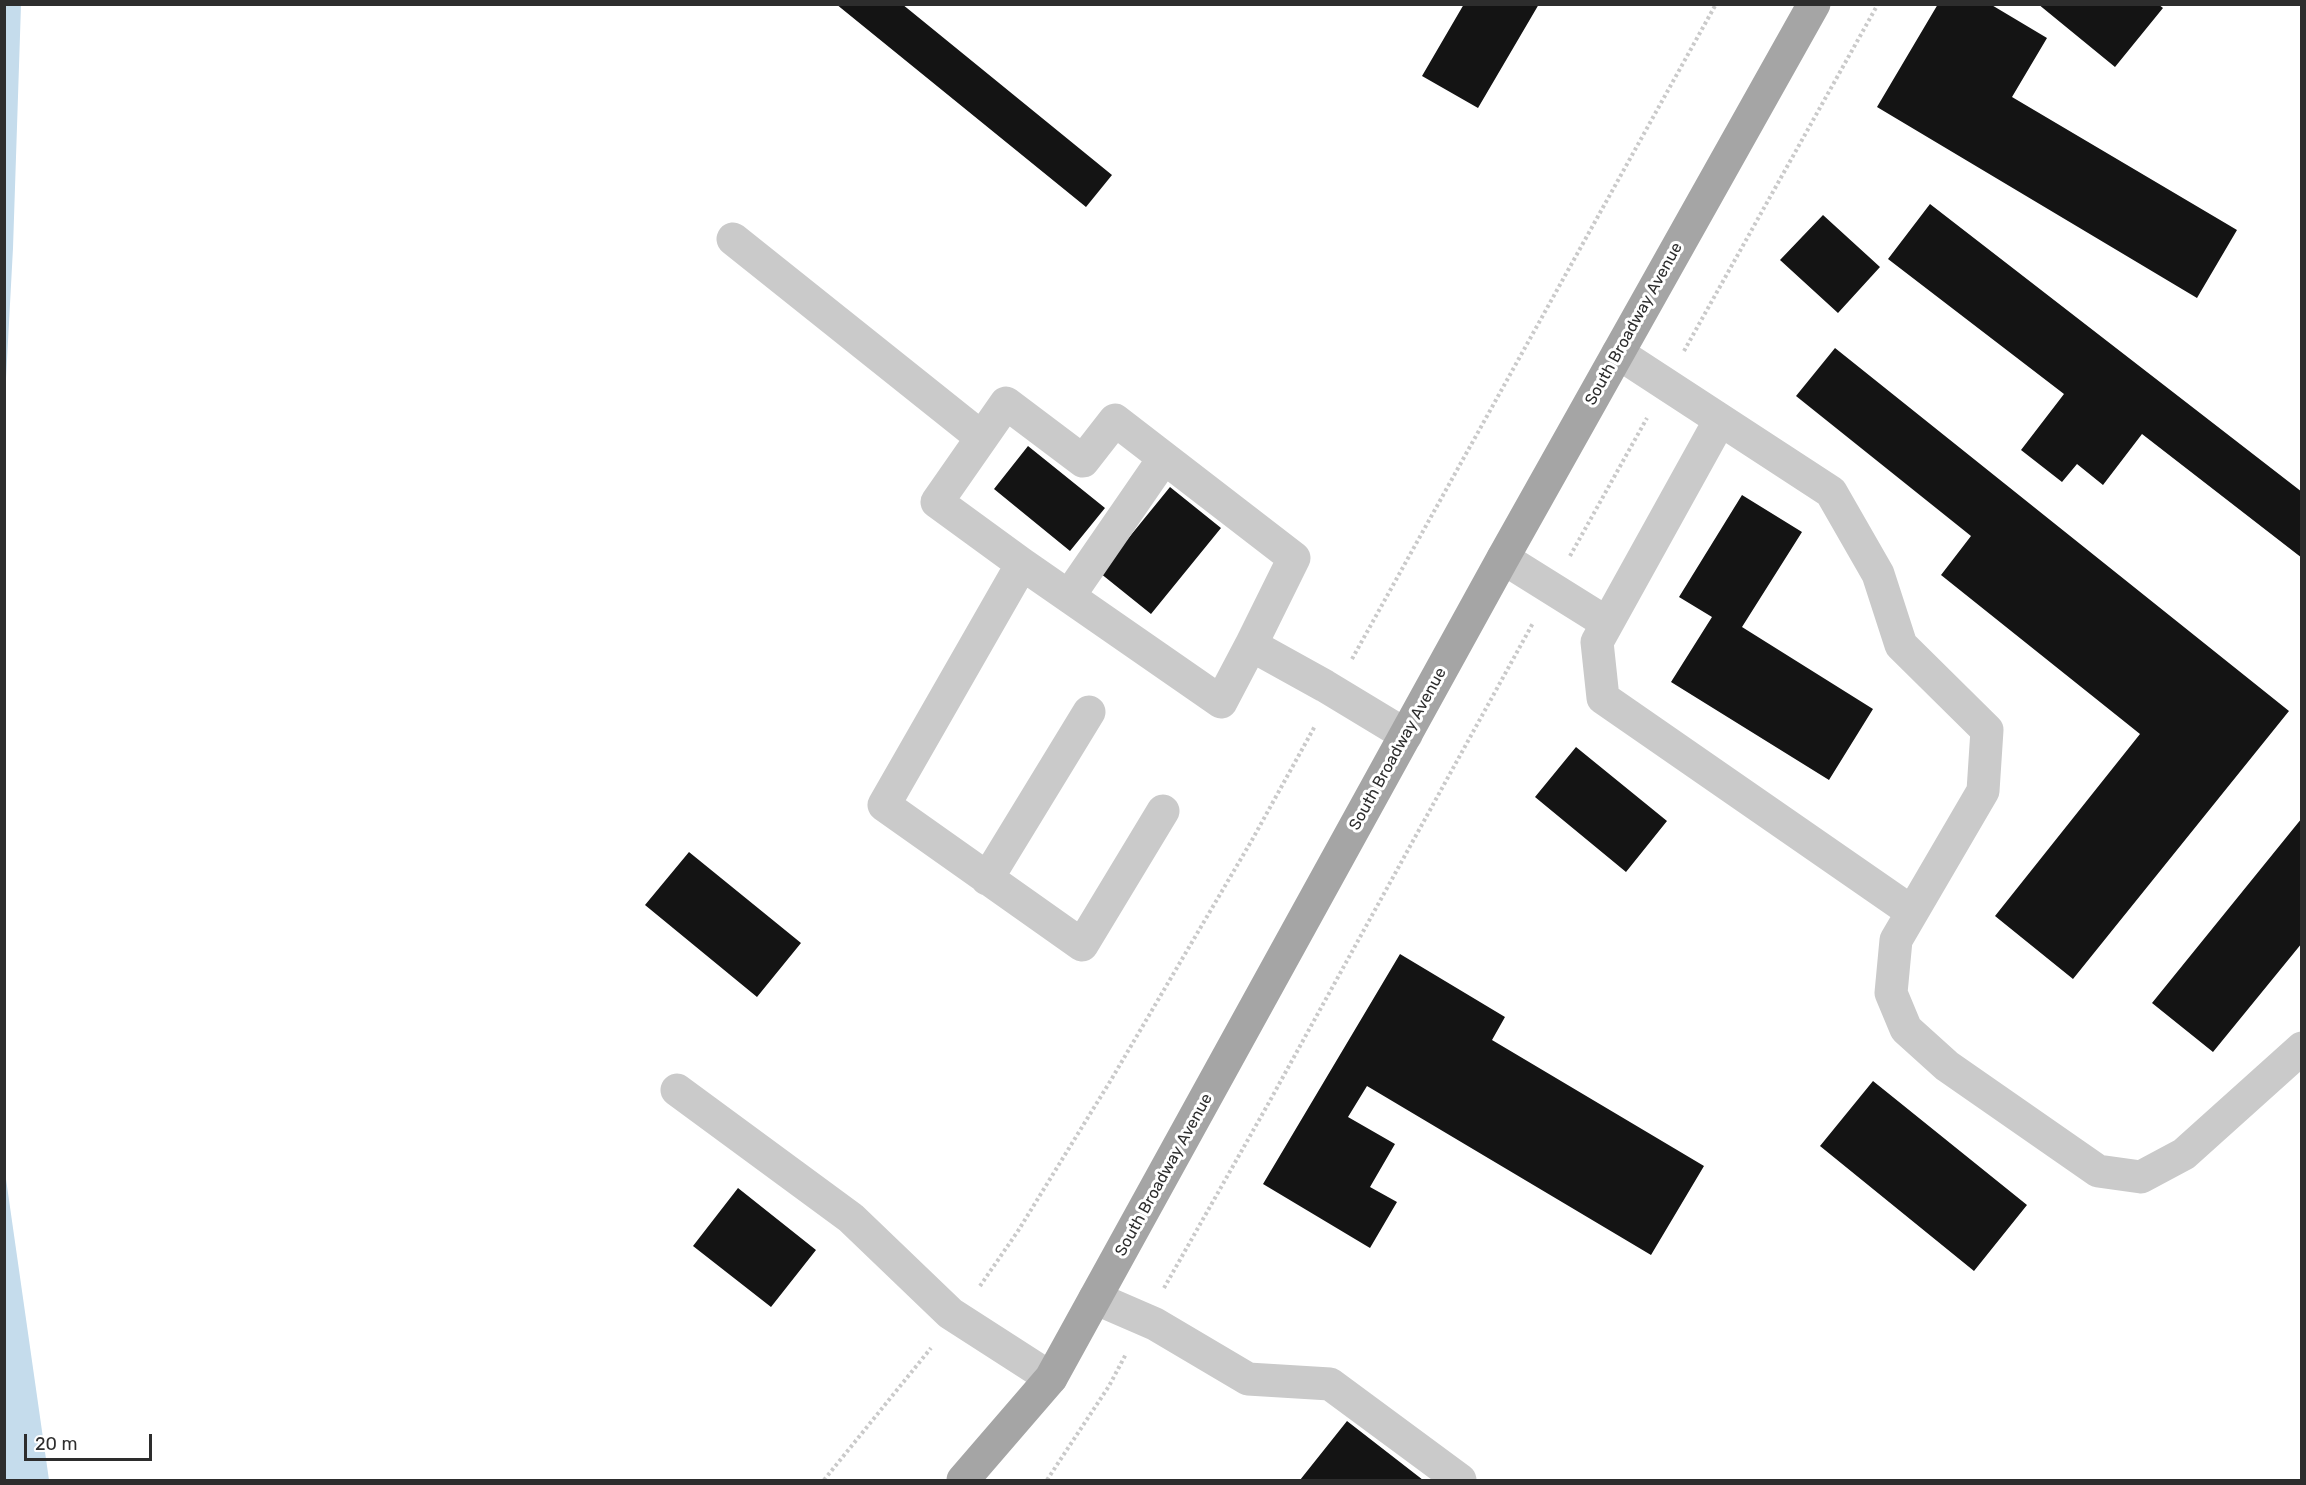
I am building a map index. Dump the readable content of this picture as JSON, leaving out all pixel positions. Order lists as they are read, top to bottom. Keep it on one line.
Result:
{"streets":{"main road":["South Broadway Avenue"]},"scale_bar":"20 m"}
